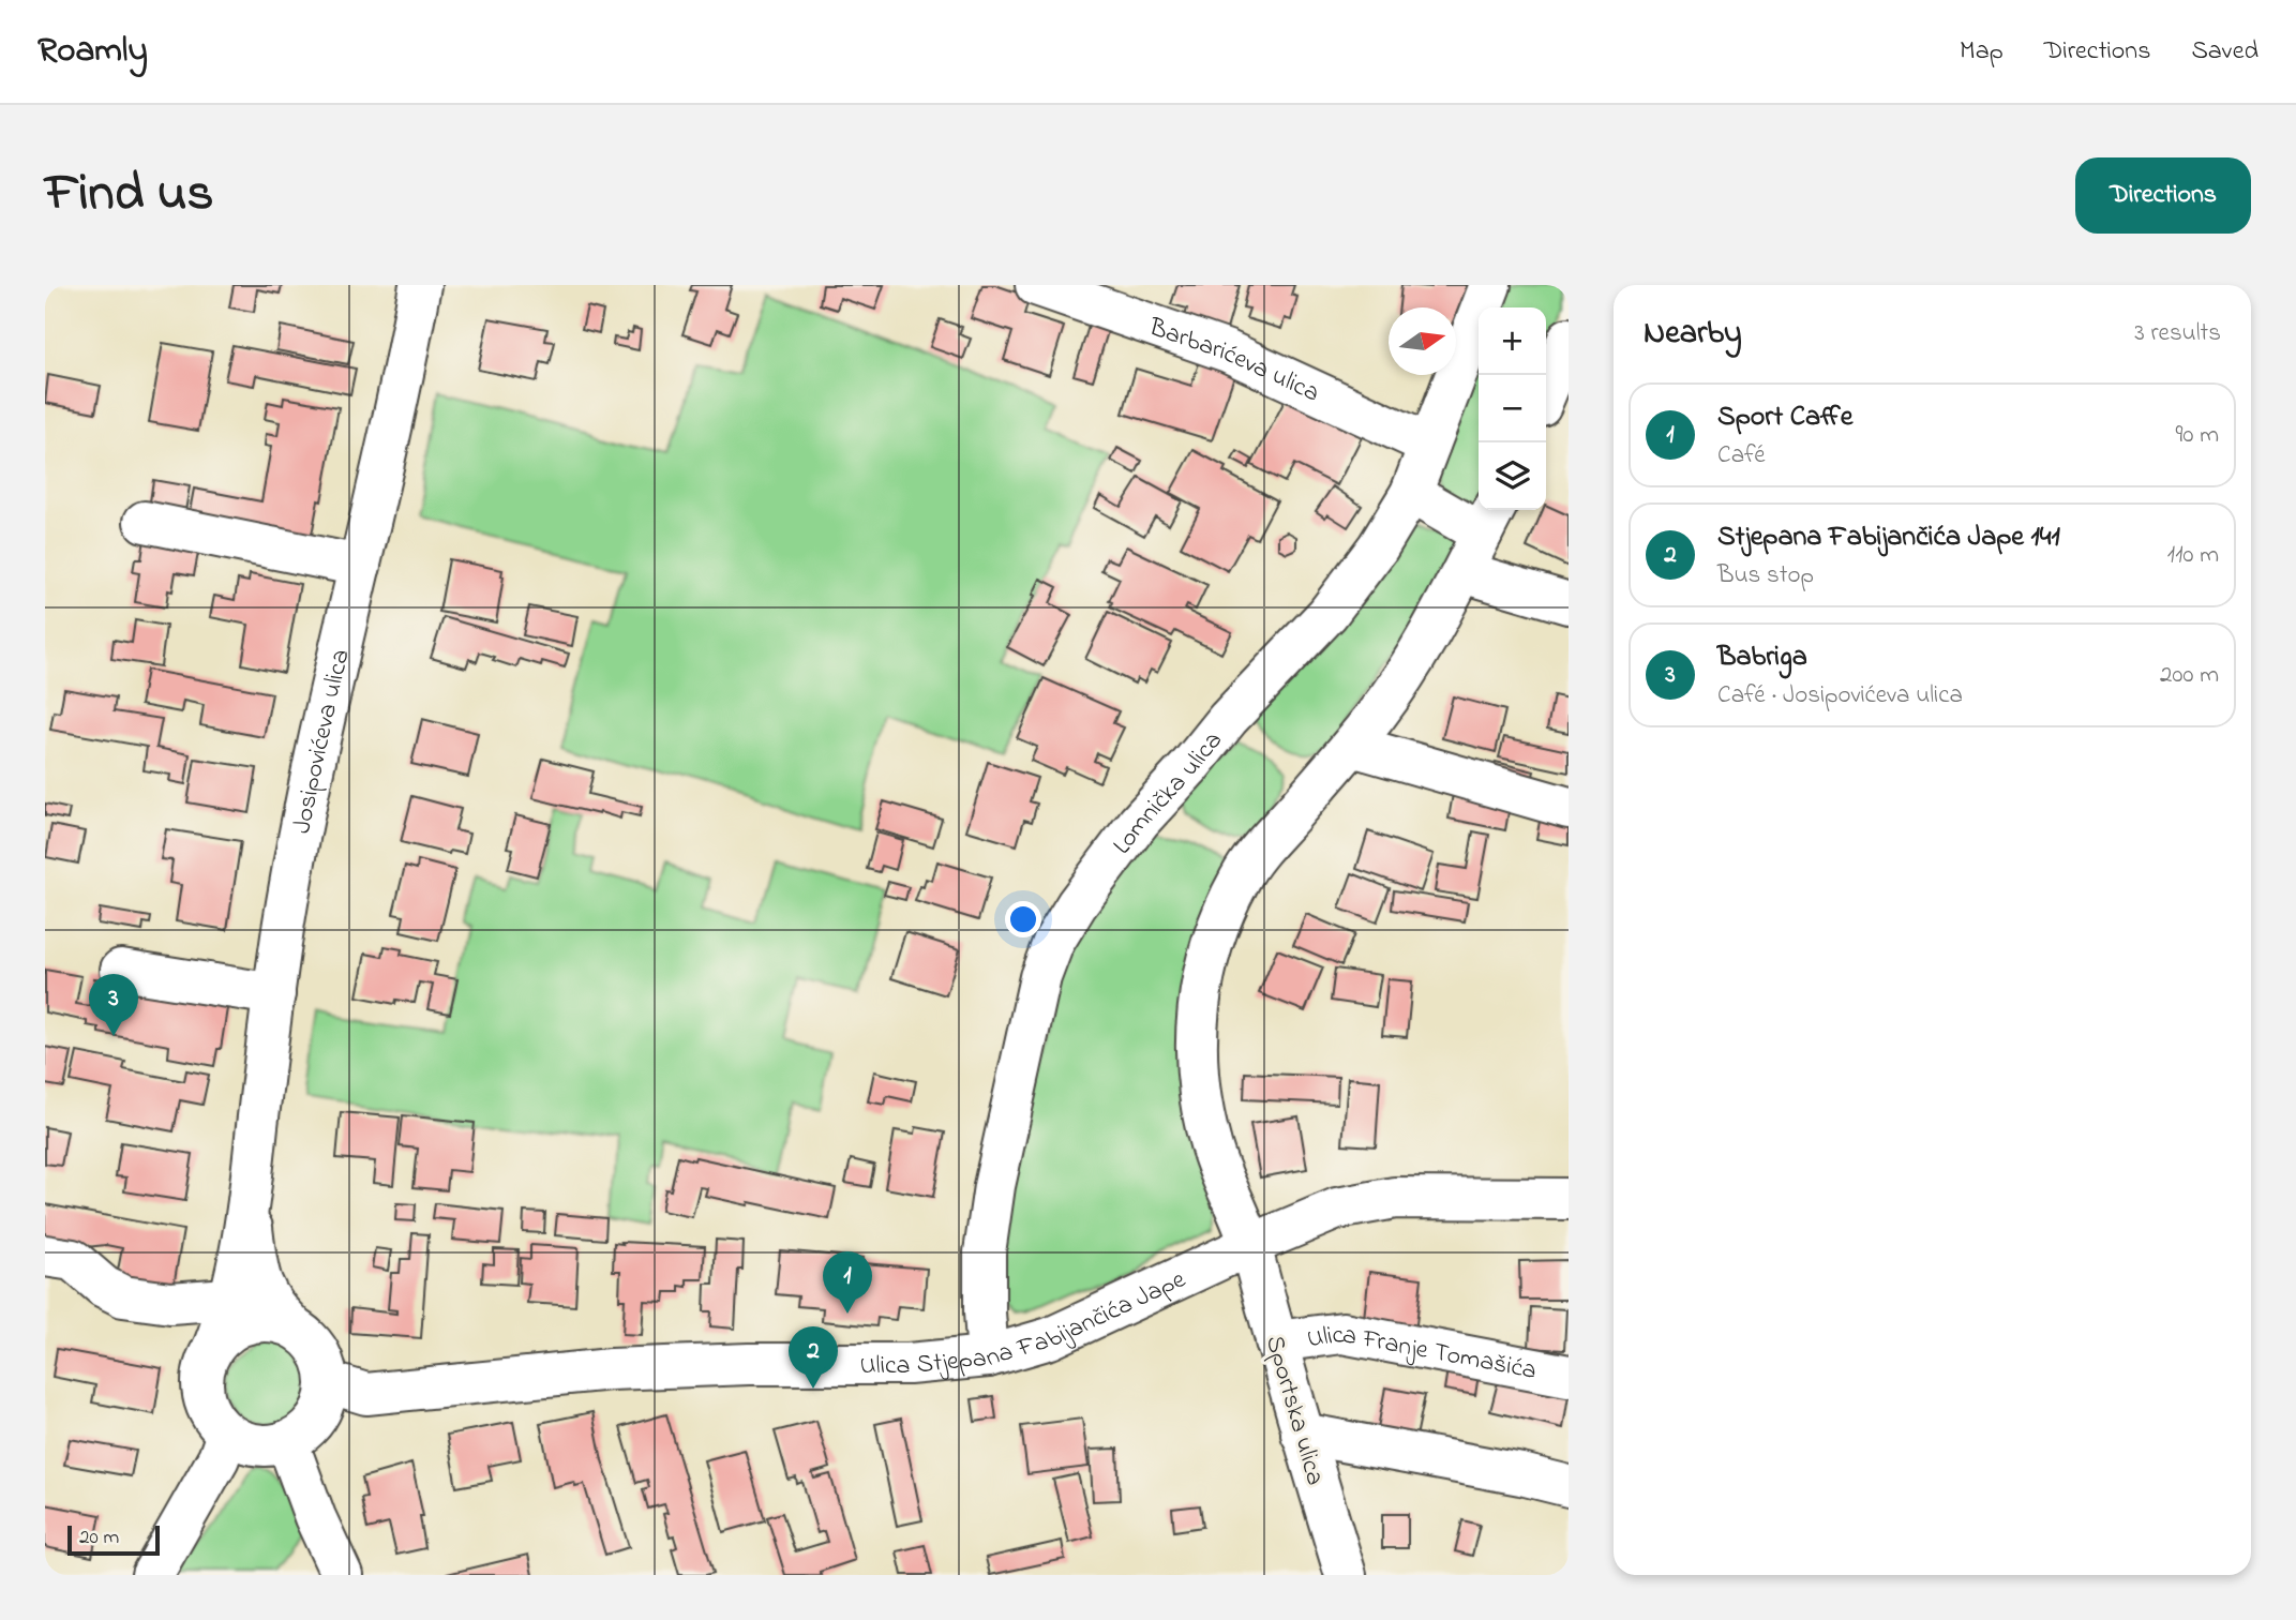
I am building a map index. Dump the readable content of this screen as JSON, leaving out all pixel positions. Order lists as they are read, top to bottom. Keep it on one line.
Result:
{"streets":{"street":["Barbarićeva ulica","Josipovićeva ulica","Lomnička ulica","Ulica Stjepana Fabijančića Jape","Ulica Franje Tomašića","Sportska ulica"]},"crossings":[["Barbarićeva ulica","Lomnička ulica"],["Josipovićeva ulica","Ulica Stjepana Fabijančića Jape"],["Lomnička ulica","Ulica Stjepana Fabijančića Jape"],["Ulica Stjepana Fabijančića Jape","Sportska ulica"],["Ulica Franje Tomašića","Sportska ulica"]],"scale_bar":"20 m","north":"right","page":{"header":"Roamly","nav":["Map","Directions","Saved"],"title":"Find us","buttons":"Directions","heading":["Nearby","3 results"],"map_buttons":["+","−"],"list":[{"mark":"1","name":"Sport Caffe","note":"Café","value":"90 m"},{"mark":"2","name":"Stjepana Fabijančića Jape 141","note":"Bus stop","value":"110 m"},{"mark":"3","name":"Babriga","note":"Café · Josipovićeva ulica","value":"200 m"}],"pins":["3","1","2"],"scale":"20 m"}}
